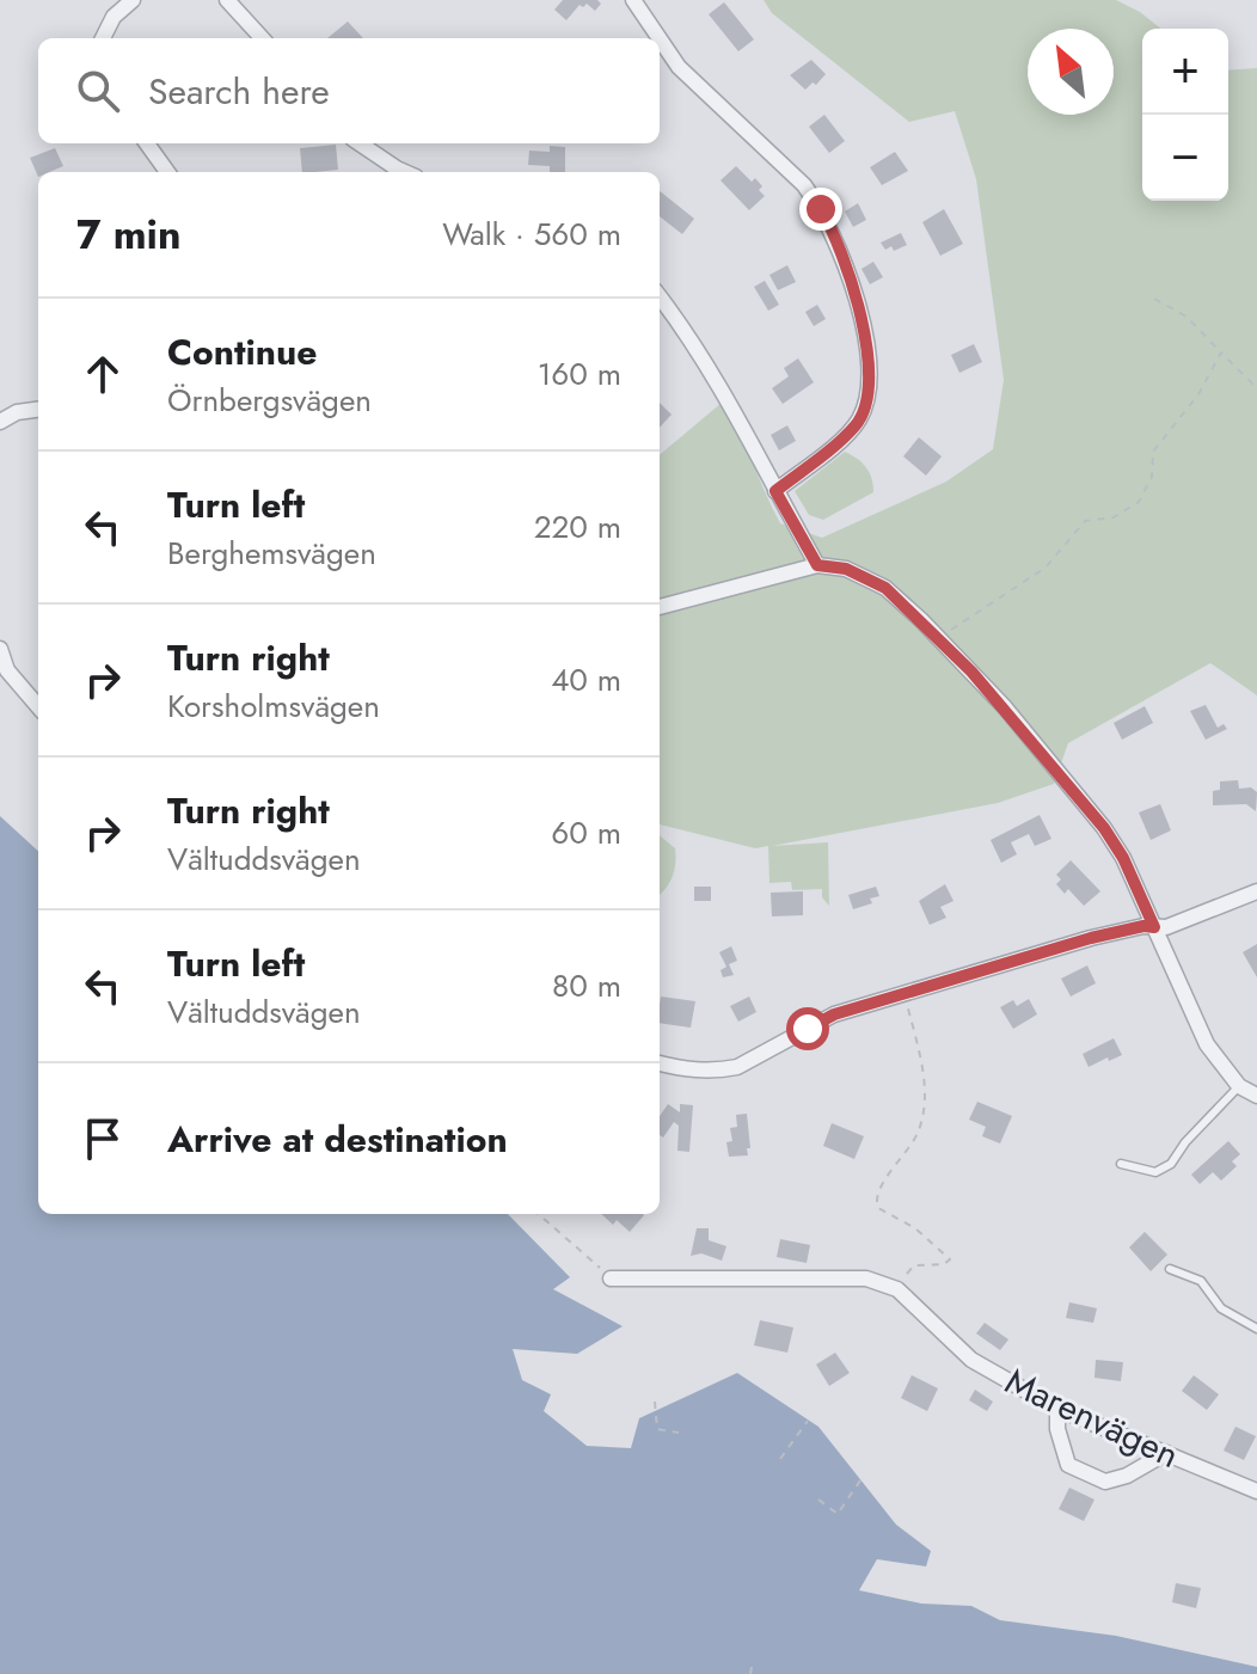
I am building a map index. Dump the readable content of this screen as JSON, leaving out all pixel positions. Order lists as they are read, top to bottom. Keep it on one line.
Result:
{"streets":{"street":["Marenvägen"]},"north":"top left","page":{"map_buttons":["+","−"],"search":"Search here","heading":["7 min","Walk · 560 m"],"list":[["Continue","Örnbergsvägen","160 m"],["Turn left","Berghemsvägen","220 m"],["Turn right","Korsholmsvägen","40 m"],["Turn right","Vältuddsvägen","60 m"],["Turn left","Vältuddsvägen","80 m"],"Arrive at destination"]}}
